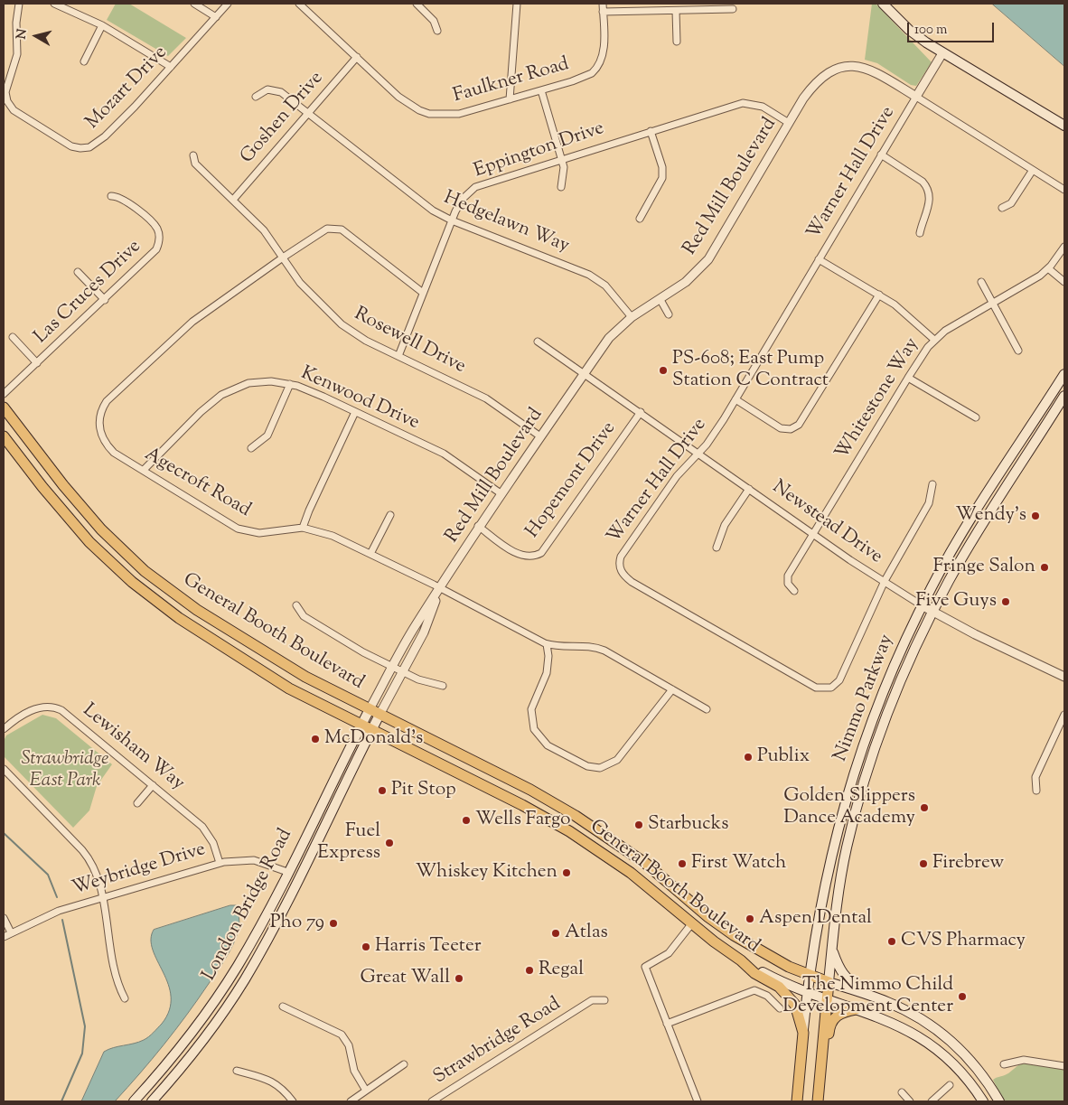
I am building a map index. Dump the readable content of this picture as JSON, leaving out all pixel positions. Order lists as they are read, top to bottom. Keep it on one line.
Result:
{"streets":{"highway":["General Booth Boulevard","Nimmo Parkway"],"main road":["London Bridge Road"],"street":["Faulkner Road","Mozart Drive","Goshen Drive","Eppington Drive","Warner Hall Drive","Red Mill Boulevard","Hedgelawn Way","Las Cruces Drive","Rosewell Drive","Kenwood Drive","Whitestone Way","Hopemont Drive","Agecroft Road","Newstead Drive","Lewisham Way","Weybridge Drive","Strawbridge Road"]},"crossings":[["Faulkner Road","Goshen Drive"],["Goshen Drive","Hedgelawn Way"],["Goshen Drive","Rosewell Drive"],["Eppington Drive","Red Mill Boulevard"],["Eppington Drive","Hedgelawn Way"],["Eppington Drive","Rosewell Drive"],["Eppington Drive","Agecroft Road"],["Warner Hall Drive","Red Mill Boulevard"],["Warner Hall Drive","Newstead Drive"],["Red Mill Boulevard","Hedgelawn Way"],["Red Mill Boulevard","Rosewell Drive"],["Red Mill Boulevard","Kenwood Drive"],["Red Mill Boulevard","Hopemont Drive"],["Red Mill Boulevard","Agecroft Road"],["Red Mill Boulevard","Newstead Drive"],["Red Mill Boulevard","General Booth Boulevard"],["Red Mill Boulevard","London Bridge Road"],["Rosewell Drive","Agecroft Road"],["Kenwood Drive","Agecroft Road"],["Whitestone Way","Newstead Drive"],["Hopemont Drive","Newstead Drive"],["Newstead Drive","Nimmo Parkway"],["General Booth Boulevard","Nimmo Parkway"],["General Booth Boulevard","London Bridge Road"],["Lewisham Way","Weybridge Drive"],["Weybridge Drive","London Bridge Road"]],"parks":["Strawbridge East Park"],"places":["PS-608; East Pump Station C Contract","Wendy's","Fringe Salon","Five Guys","McDonald's","Publix","Pit Stop","Golden Slippers Dance Academy","Wells Fargo","Starbucks","Fuel Express","First Watch","Firebrew","Whiskey Kitchen","Aspen Dental","Pho 79","Atlas","CVS Pharmacy","Harris Teeter","Regal","Great Wall","The Nimmo Child Development Center"],"scale_bar":"100 m","north":"left"}
